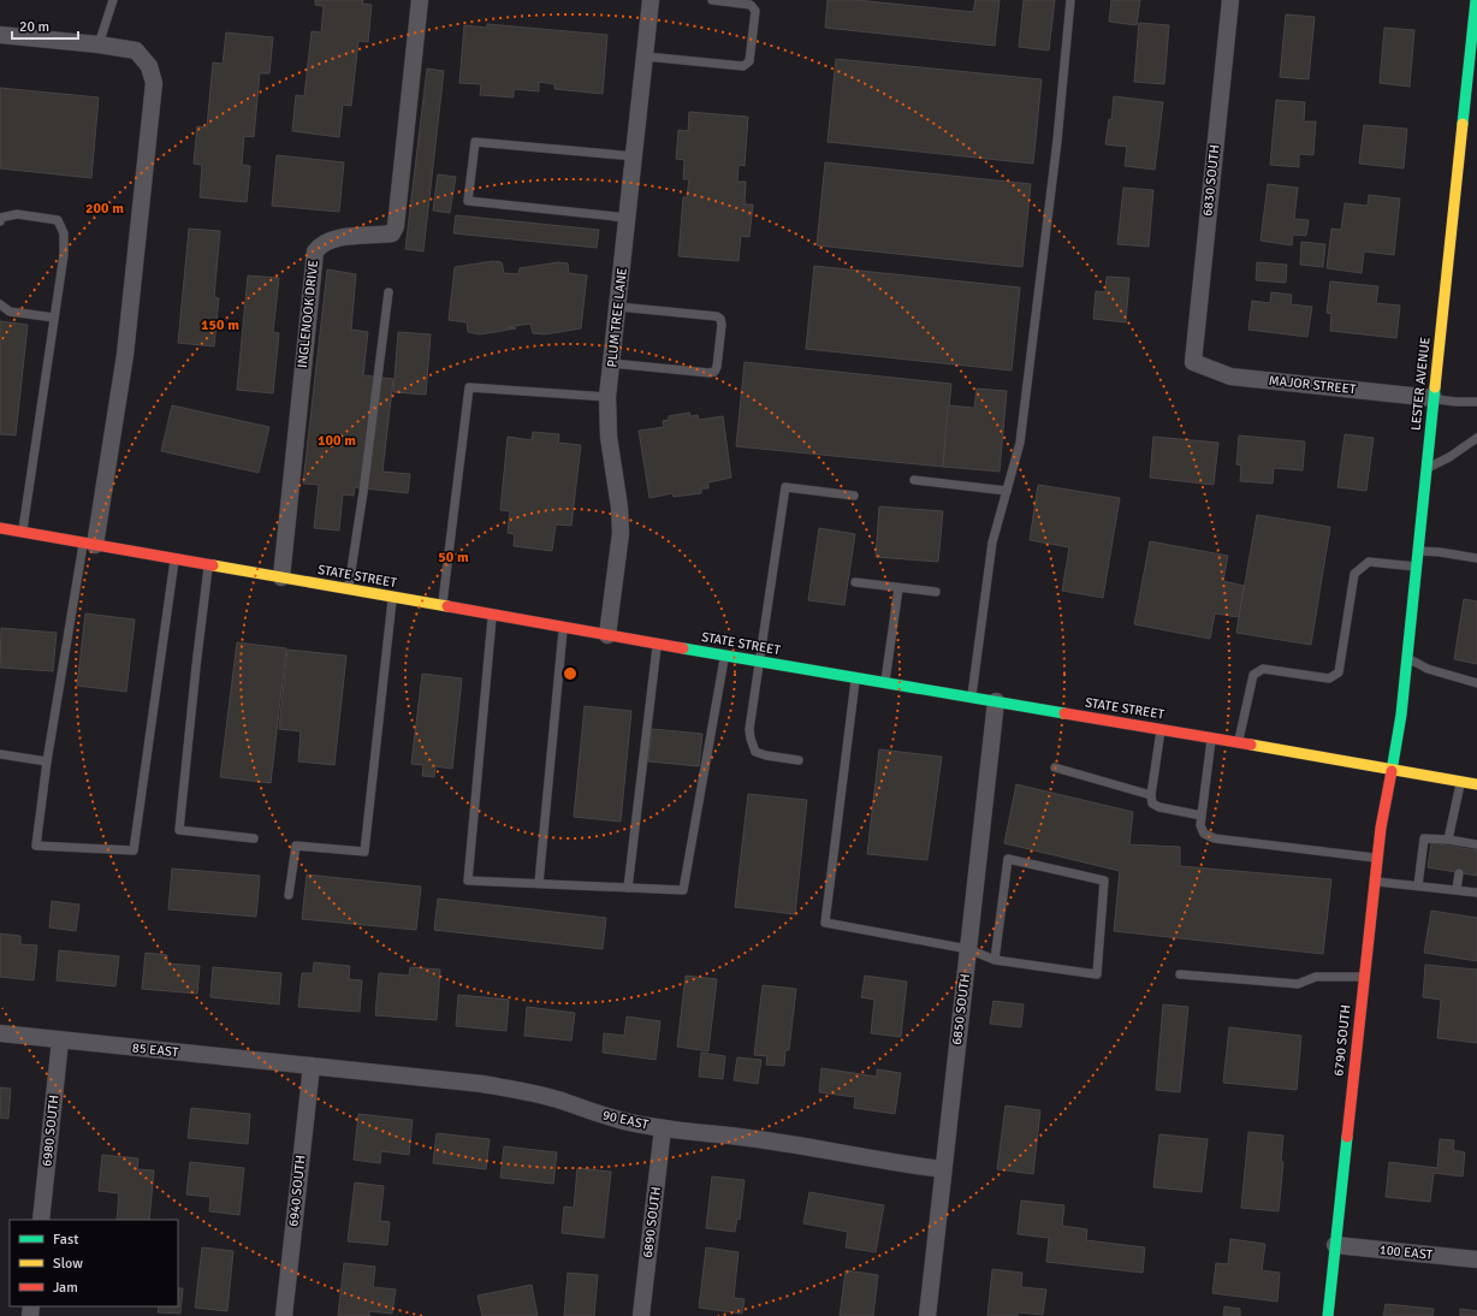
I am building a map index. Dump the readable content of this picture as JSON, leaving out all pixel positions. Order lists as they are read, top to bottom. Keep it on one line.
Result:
{"streets":{"main road":["LESTER AVENUE","STATE STREET","6790 SOUTH"],"street":["6830 SOUTH","INGLENOOK DRIVE","PLUM TREE LANE","MAJOR STREET","6850 SOUTH","85 EAST","90 EAST","6980 SOUTH","6940 SOUTH","6890 SOUTH","100 EAST"]},"crossings":[["6830 SOUTH","MAJOR STREET"],["INGLENOOK DRIVE","STATE STREET"],["PLUM TREE LANE","STATE STREET"],["LESTER AVENUE","MAJOR STREET"],["LESTER AVENUE","STATE STREET"],["LESTER AVENUE","6790 SOUTH"],["STATE STREET","6850 SOUTH"],["STATE STREET","6790 SOUTH"],["6850 SOUTH","90 EAST"],["6790 SOUTH","100 EAST"],["85 EAST","90 EAST"],["85 EAST","6980 SOUTH"],["85 EAST","6940 SOUTH"],["90 EAST","6940 SOUTH"],["90 EAST","6890 SOUTH"]],"legend":["Fast","Slow","Jam"],"scale_bar":"20 m","rings":["200 m","150 m","100 m","50 m"]}
